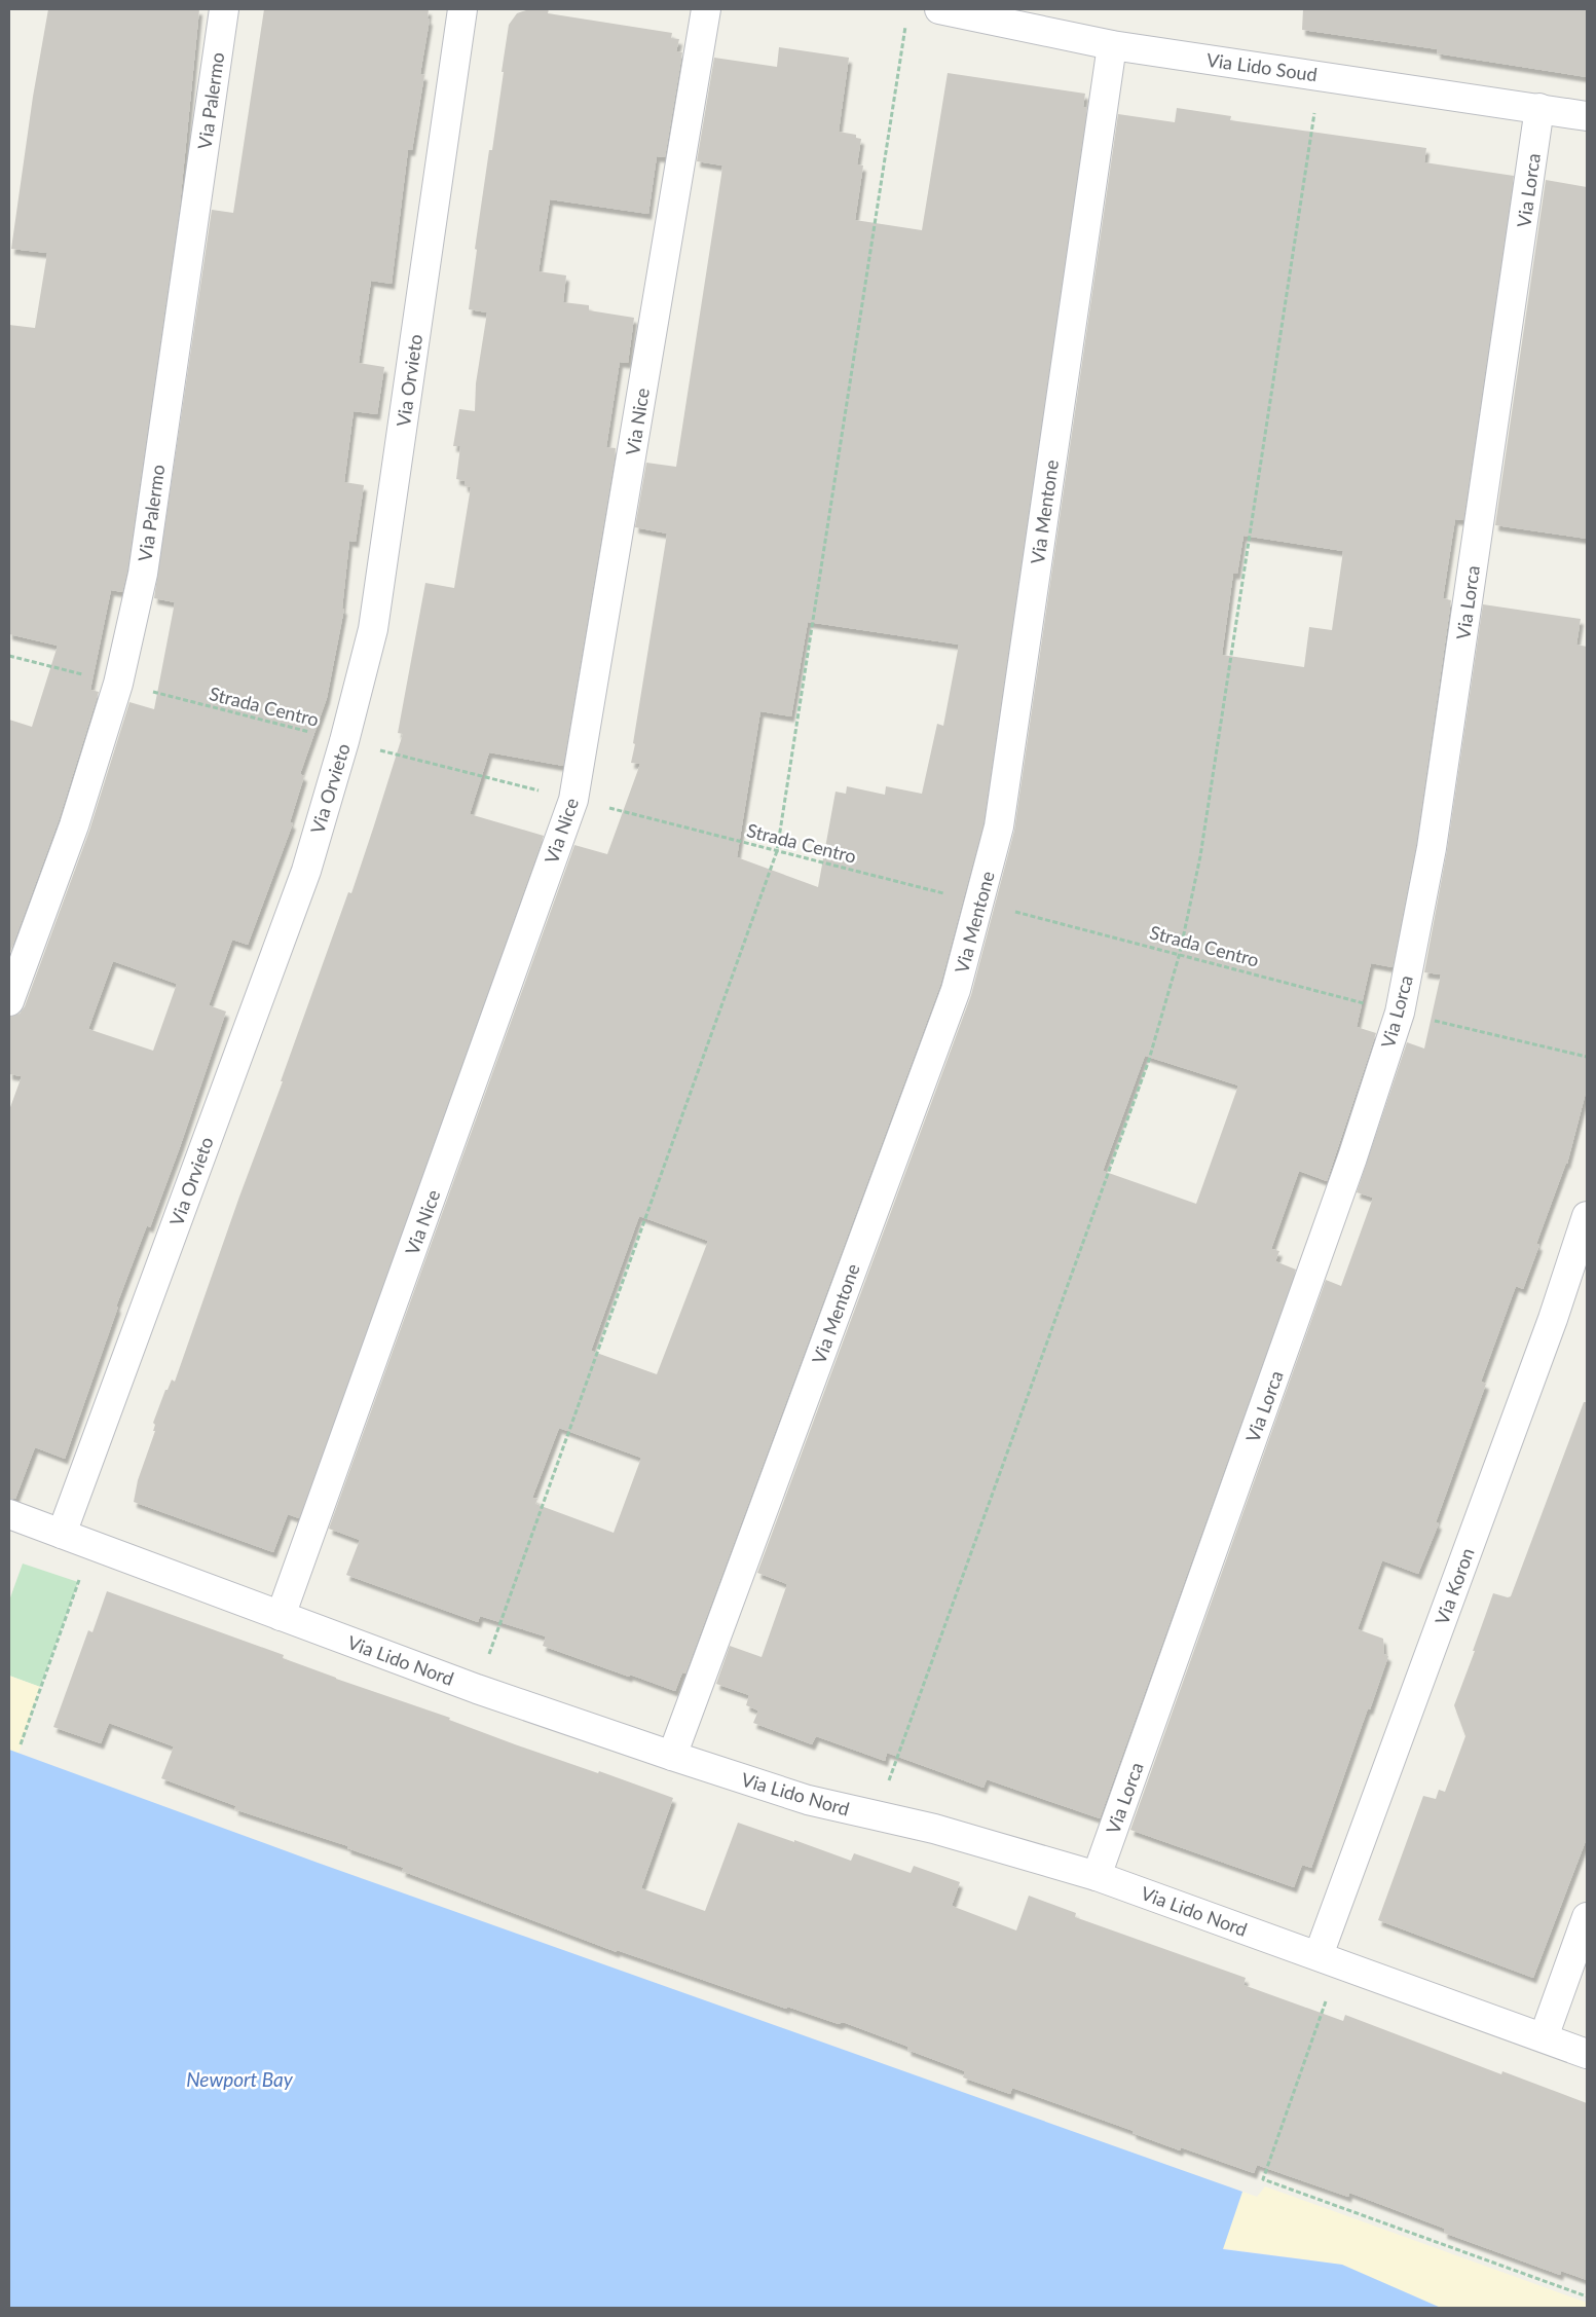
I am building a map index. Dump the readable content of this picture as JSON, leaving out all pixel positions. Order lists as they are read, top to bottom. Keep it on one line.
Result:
{"streets":{"street":["Via Lido Soud","Via Palermo","Via Lorca","Via Orvieto","Via Nice","Via Mentone","Via Koron","Via Lido Nord"],"path":["Strada Centro"]},"crossings":[["Via Lido Soud","Via Lorca"],["Via Lido Soud","Via Mentone"],["Via Palermo","Strada Centro"],["Via Lorca","Strada Centro"],["Via Lorca","Via Lido Nord"],["Via Orvieto","Strada Centro"],["Via Orvieto","Via Lido Nord"],["Via Nice","Strada Centro"],["Via Nice","Via Lido Nord"],["Via Mentone","Strada Centro"],["Via Mentone","Via Lido Nord"],["Via Koron","Via Lido Nord"]],"water":["Newport Bay"]}
